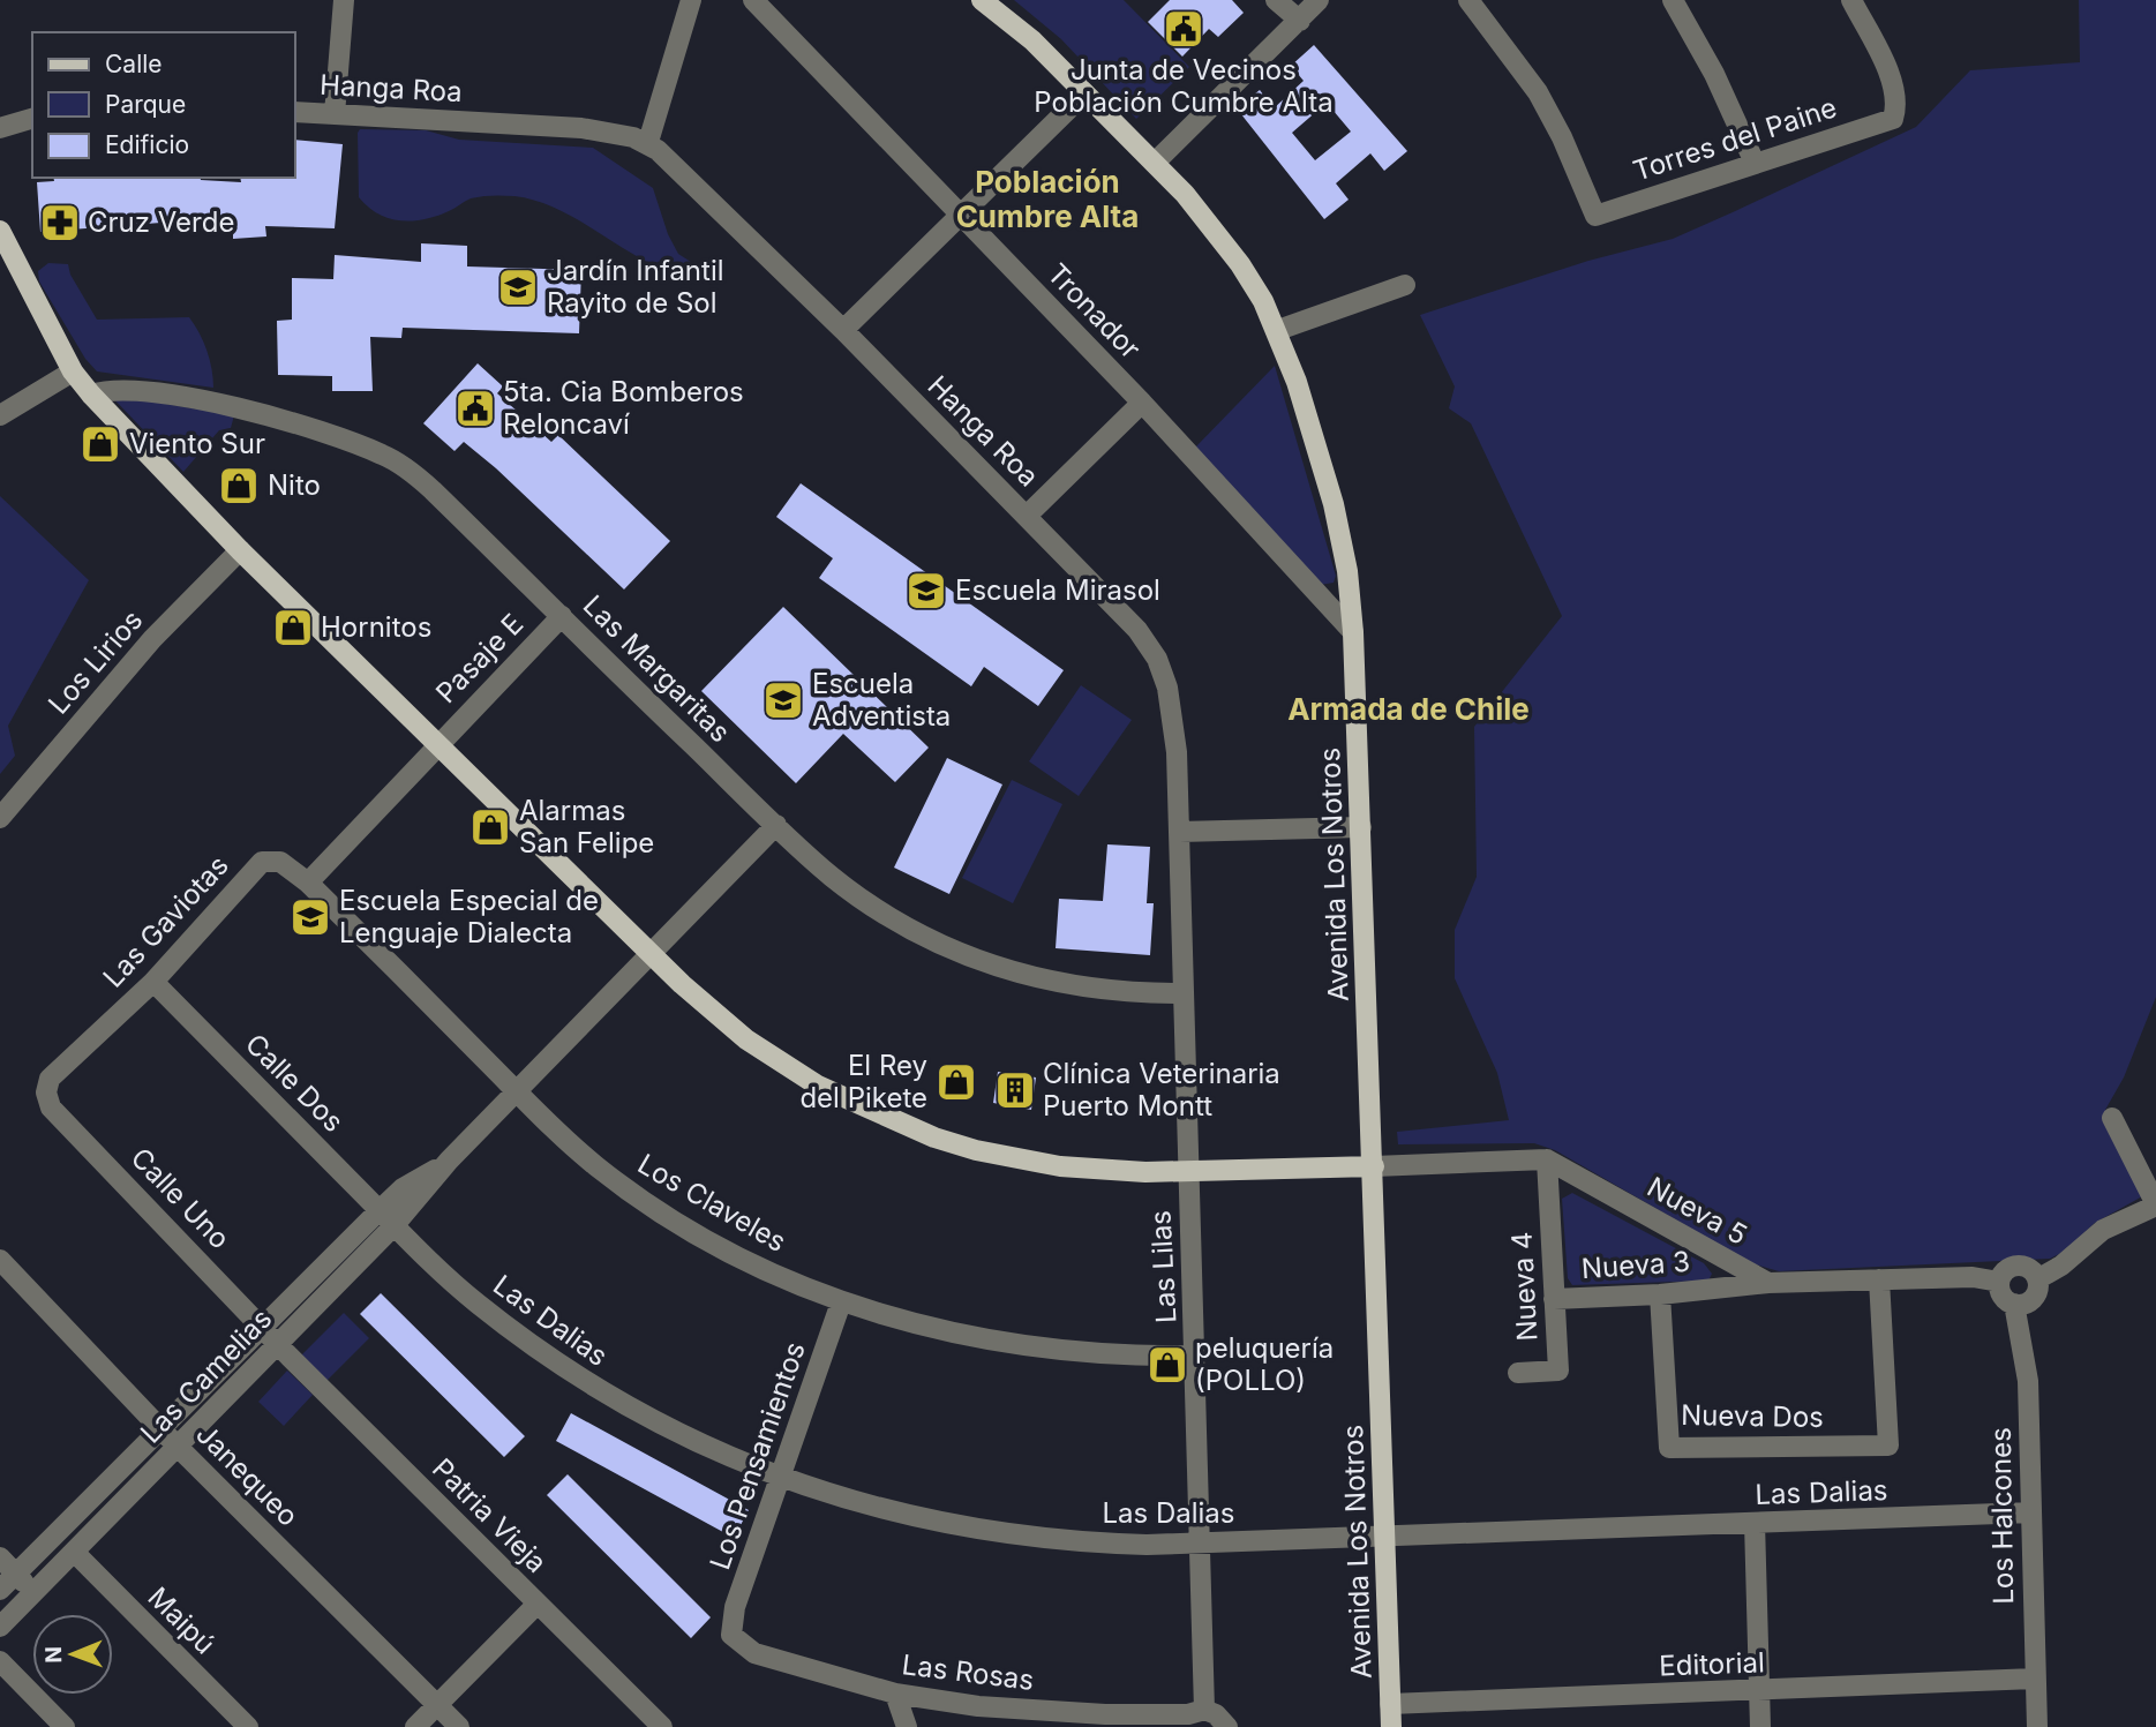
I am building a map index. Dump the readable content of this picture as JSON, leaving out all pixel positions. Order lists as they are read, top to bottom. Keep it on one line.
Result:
{"streets":{"main road":["Avenida Los Notros"],"street":["Hanga Roa","Torres del Paine","Tronador","Pasaje E","Los Lirios","Las Margaritas","Las Gaviotas","Calle Dos","Calle Uno","Los Claveles","Nueva 5","Nueva 3","Las Lilas","Nueva 4","Las Dalias","Las Camelias","Nueva Dos","Los Pensamientos","Janequeo","Patria Vieja","Los Halcones","Maipú","Editorial","Las Rosas"]},"crossings":[["Hanga Roa","Las Margaritas"],["Hanga Roa","Las Lilas"],["Tronador","Avenida Los Notros"],["Pasaje E","Las Margaritas"],["Las Margaritas","Las Camelias"],["Avenida Los Notros","Las Dalias"],["Avenida Los Notros","Editorial"],["Las Gaviotas","Calle Dos"],["Las Gaviotas","Calle Uno"],["Las Gaviotas","Los Claveles"],["Calle Dos","Las Dalias"],["Calle Dos","Las Camelias"],["Calle Uno","Las Camelias"],["Calle Uno","Patria Vieja"],["Los Claveles","Las Lilas"],["Los Claveles","Las Camelias"],["Los Claveles","Los Pensamientos"],["Nueva 5","Nueva 3"],["Nueva 5","Nueva 4"],["Nueva 3","Nueva 4"],["Nueva 3","Nueva Dos"],["Las Lilas","Las Dalias"],["Las Lilas","Las Rosas"],["Las Dalias","Las Camelias"],["Las Dalias","Los Pensamientos"],["Las Dalias","Los Halcones"],["Las Camelias","Janequeo"],["Las Camelias","Patria Vieja"],["Las Camelias","Maipú"],["Los Pensamientos","Las Rosas"],["Los Halcones","Editorial"]],"districts":["Población Cumbre Alta","Armada de Chile"],"places":{"public building":["Junta de Vecinos Población Cumbre Alta","5ta. Cia Bomberos Reloncaví"],"pharmacy":["Cruz Verde"],"school or university":["Jardín Infantil Rayito de Sol","Escuela Mirasol","Escuela Adventista","Escuela Especial de Lenguaje Dialecta"],"shop":["Viento Sur","Nito","Hornitos","Alarmas San Felipe","El Rey del Pikete","peluquería (POLLO)"],"building":["Clínica Veterinaria Puerto Montt"]},"legend":["Calle","Parque","Edificio"],"north":"left"}
